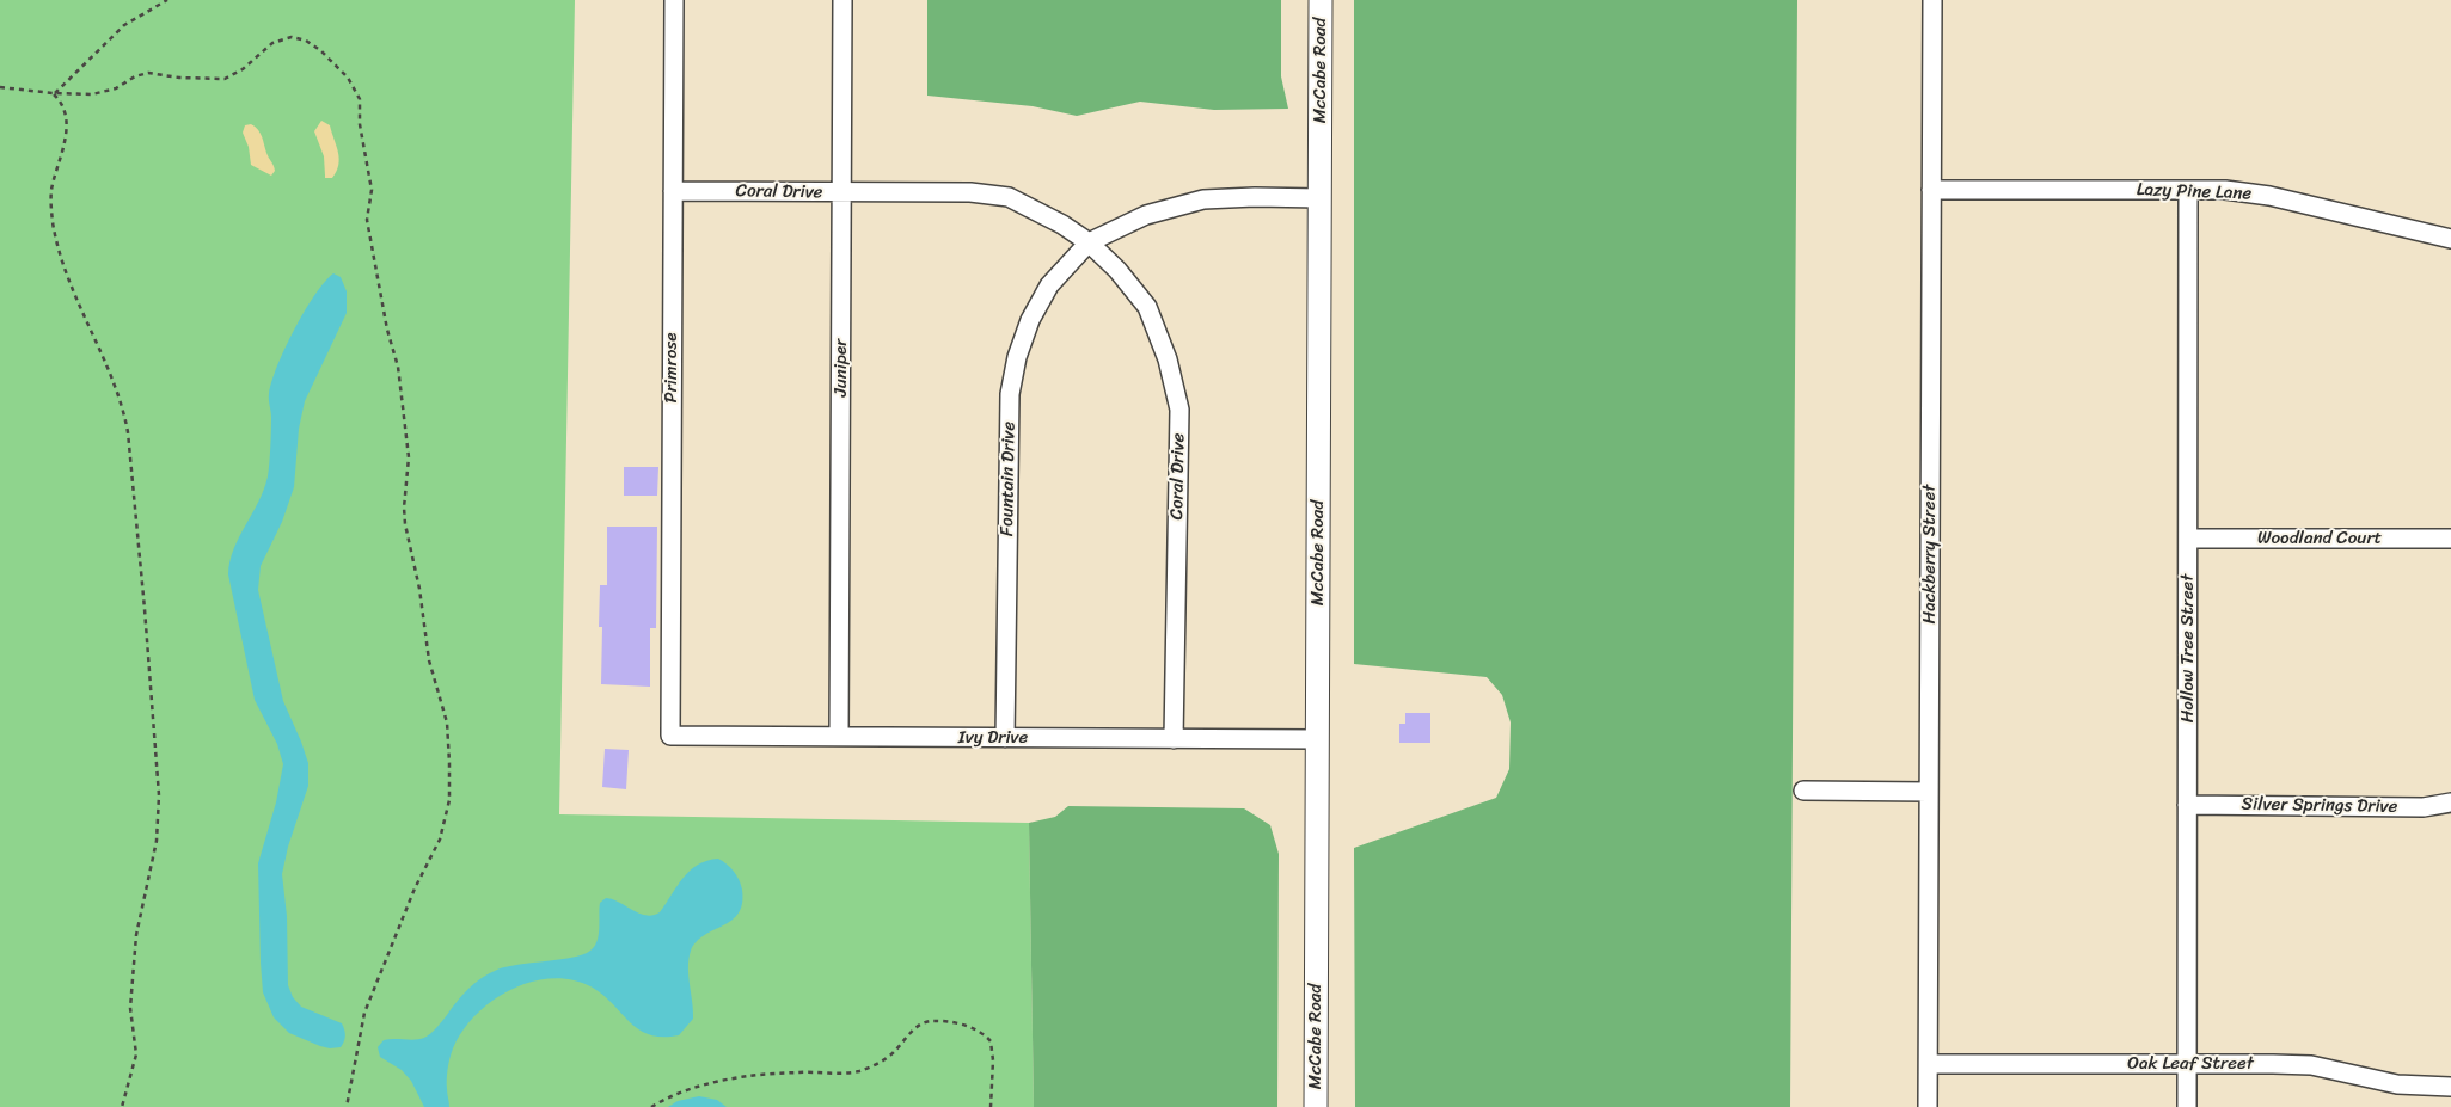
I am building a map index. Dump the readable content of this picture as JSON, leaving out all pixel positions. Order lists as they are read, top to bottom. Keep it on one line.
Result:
{"streets":{"street":["McCabe Road","Coral Drive","Lazy Pine Lane","Primrose","Juniper","Fountain Drive","Woodland Court","Hackberry Street","Hollow Tree Street","Ivy Drive","Silver Springs Drive","Oak Leaf Street"]},"crossings":[["McCabe Road","Ivy Drive"],["Coral Drive","Primrose"],["Coral Drive","Juniper"],["Coral Drive","Fountain Drive"],["Coral Drive","Ivy Drive"],["Lazy Pine Lane","Hackberry Street"],["Lazy Pine Lane","Hollow Tree Street"],["Primrose","Ivy Drive"],["Juniper","Ivy Drive"],["Fountain Drive","Ivy Drive"],["Woodland Court","Hollow Tree Street"],["Hackberry Street","Oak Leaf Street"],["Hollow Tree Street","Silver Springs Drive"],["Hollow Tree Street","Oak Leaf Street"]]}
